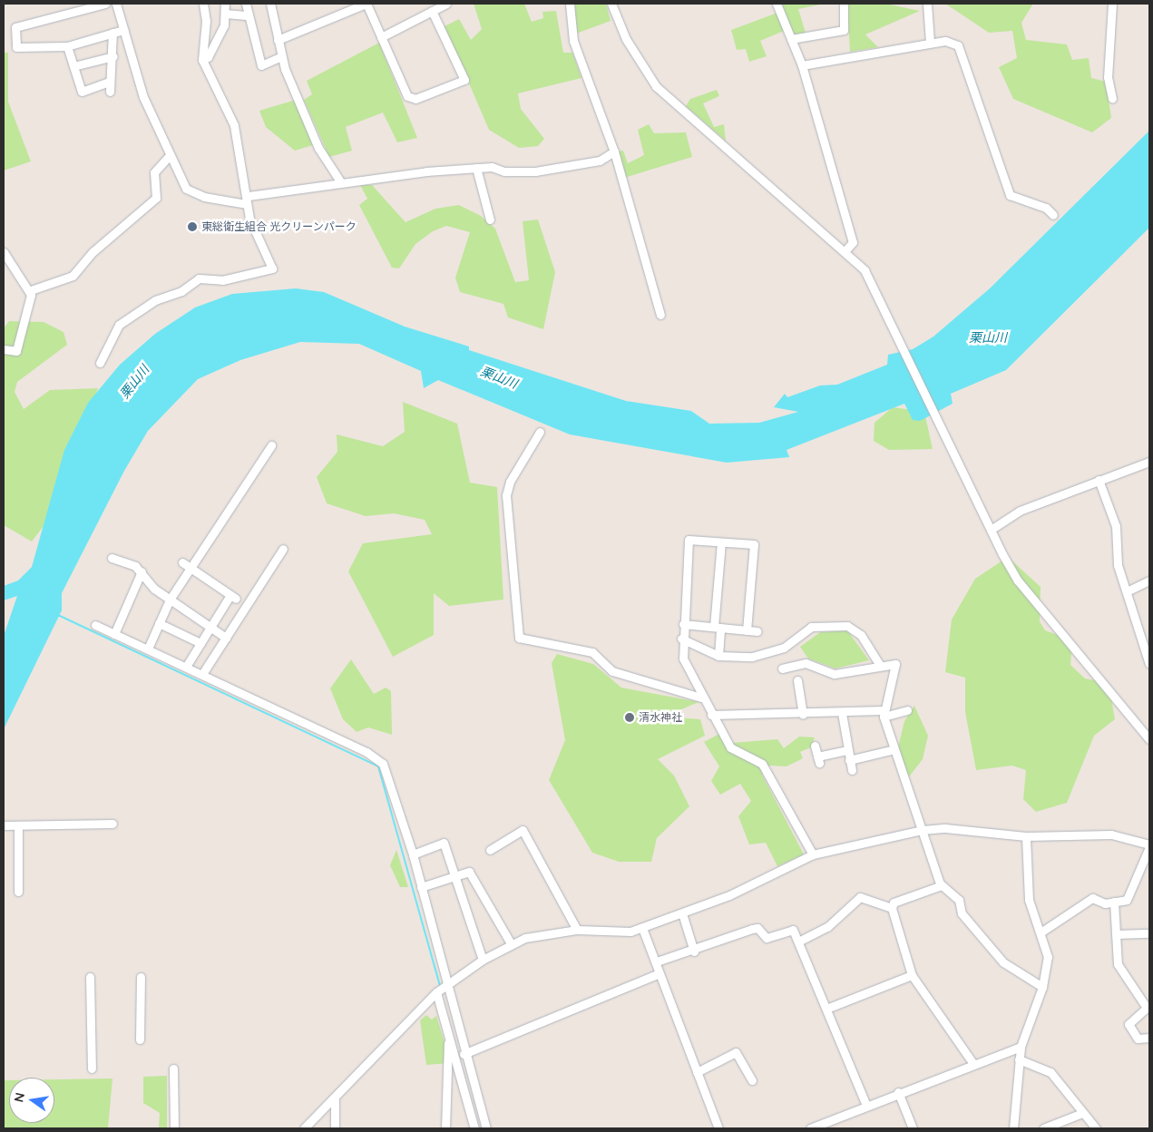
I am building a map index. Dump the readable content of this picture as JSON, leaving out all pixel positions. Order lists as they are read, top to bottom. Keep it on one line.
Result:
{"water":["栗山川"],"places":["東総衛生組合 光クリーンパーク","清水神社"],"north":"left"}
